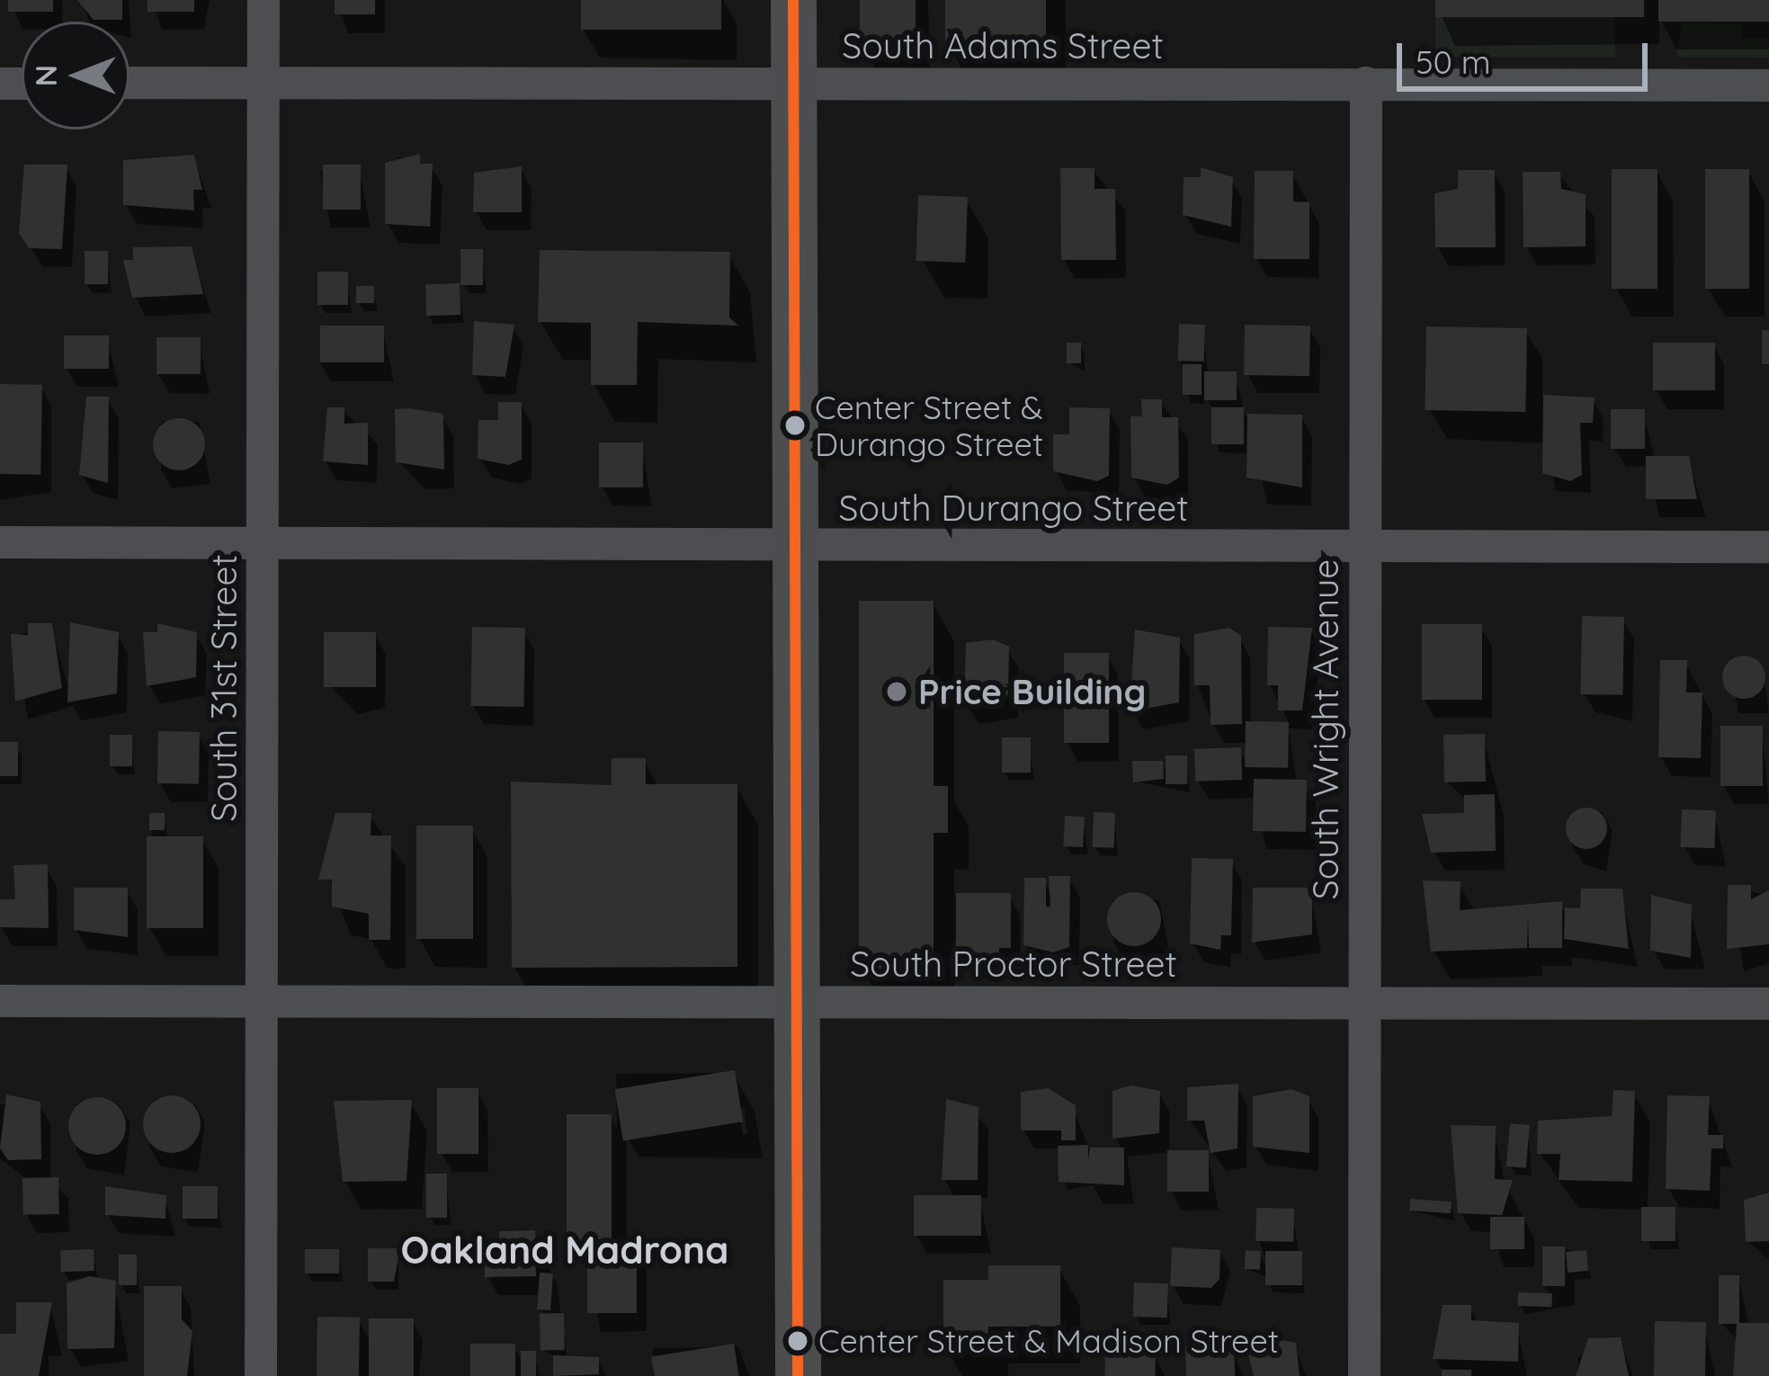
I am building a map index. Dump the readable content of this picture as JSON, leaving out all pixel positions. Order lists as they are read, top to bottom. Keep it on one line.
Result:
{"streets":{"street":["South Adams Street","South Durango Street","South 31st Street","South Wright Avenue","South Proctor Street"]},"crossings":[["South Adams Street","South 31st Street"],["South Adams Street","South Wright Avenue"],["South Durango Street","South 31st Street"],["South Durango Street","South Wright Avenue"],["South 31st Street","South Proctor Street"],["South Wright Avenue","South Proctor Street"]],"districts":["Oakland Madrona"],"places":["Center Street & Durango Street","Price Building","Center Street & Madison Street"],"scale_bar":"50 m","north":"left"}
